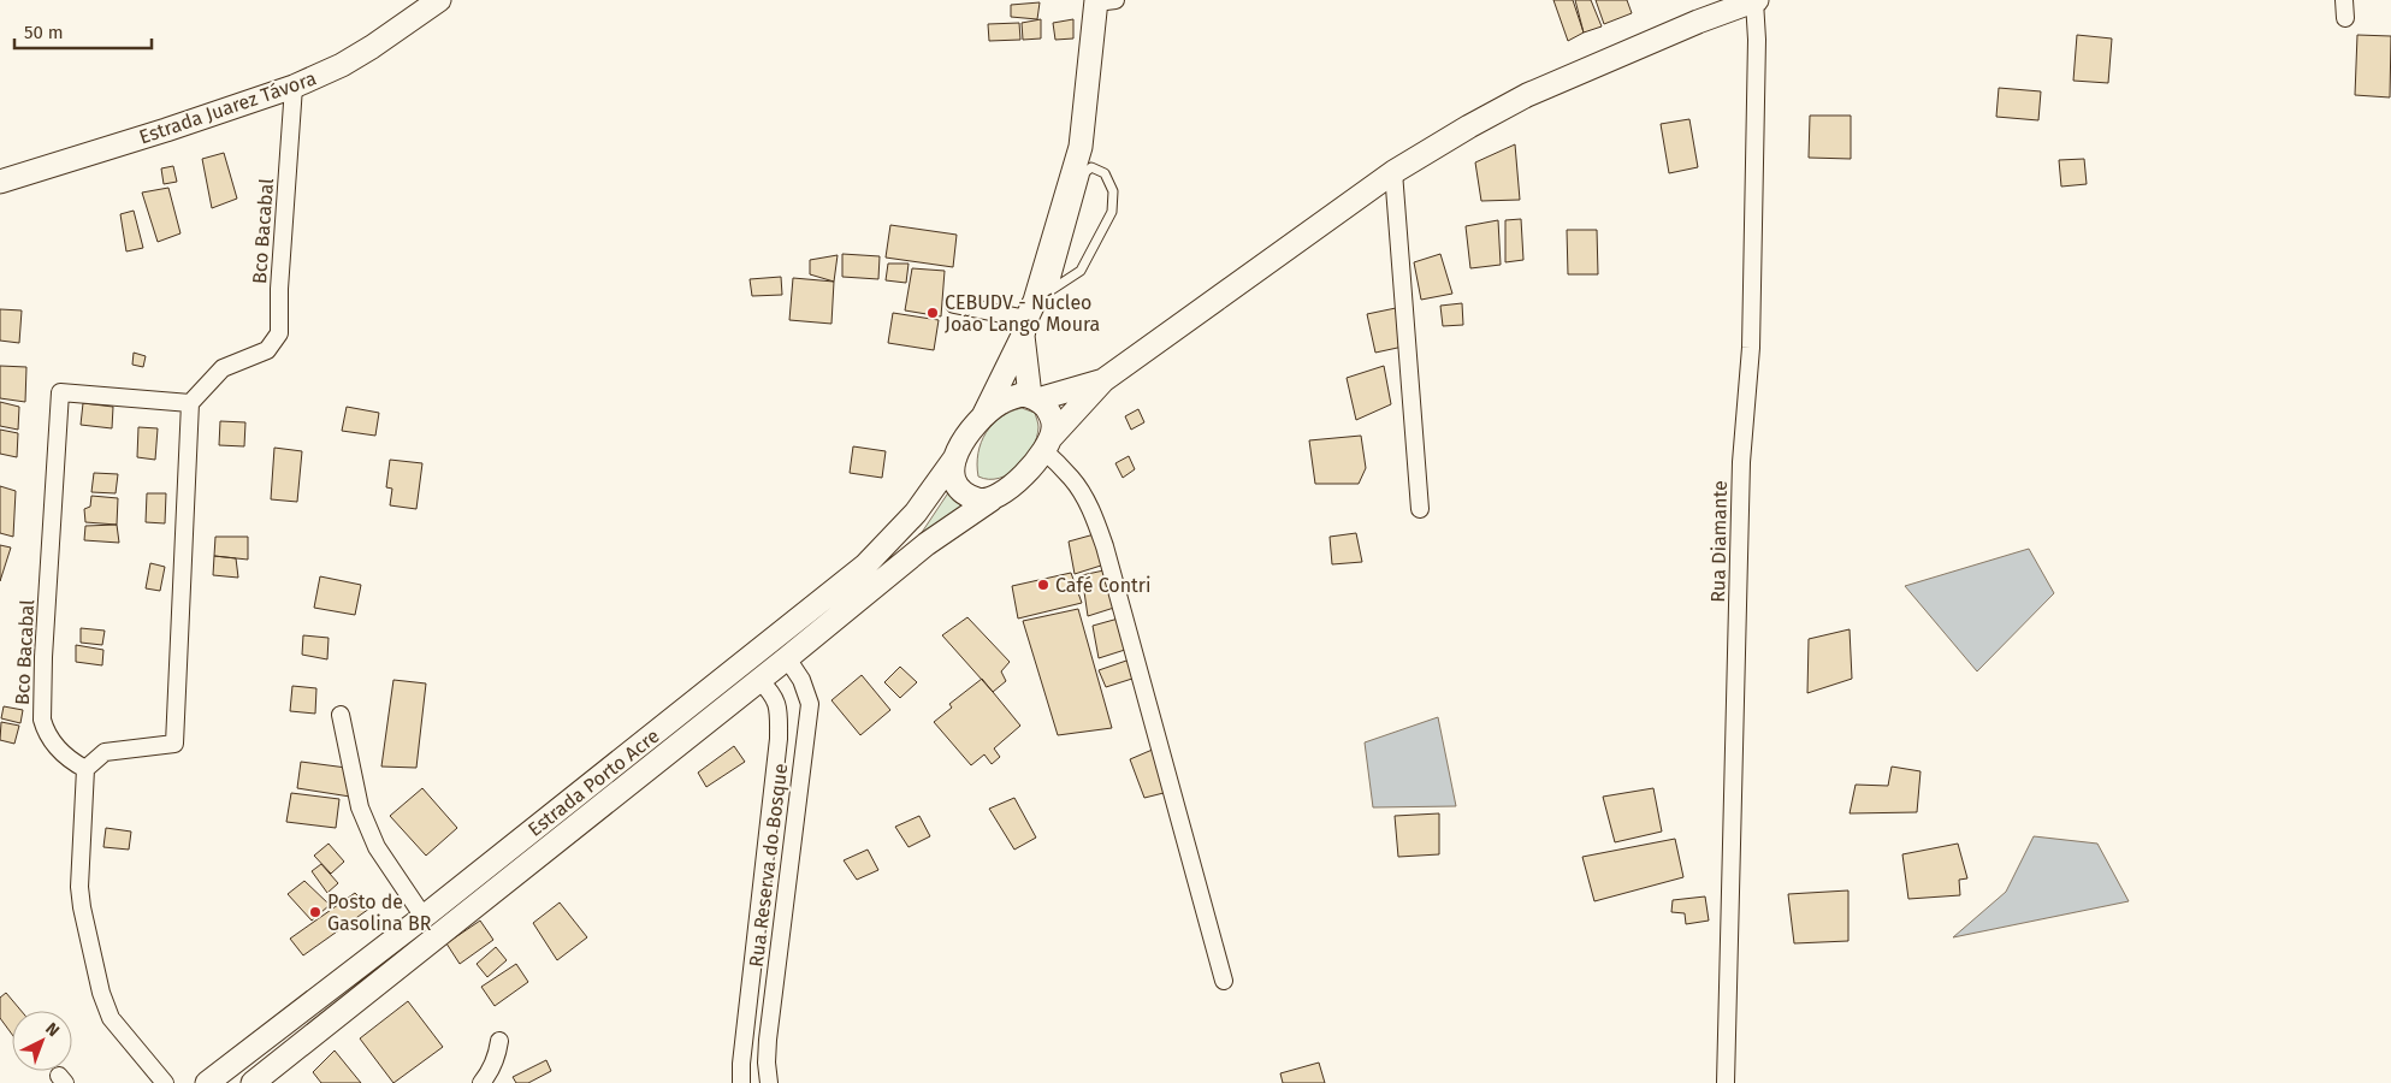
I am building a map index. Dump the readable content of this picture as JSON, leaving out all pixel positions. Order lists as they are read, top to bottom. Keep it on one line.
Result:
{"streets":{"main road":["Estrada Juarez Távora","Estrada Porto Acre"],"street":["Bco Bacabal","Rua Diamante","Rua Reserva do Bosque"]},"crossings":[["Estrada Juarez Távora","Bco Bacabal"],["Estrada Porto Acre","Rua Reserva do Bosque"]],"places":["CEBUDV - Núcleo João Lango Moura","Café Contri","Posto de Gasolina BR"],"scale_bar":"50 m","north":"top right"}
